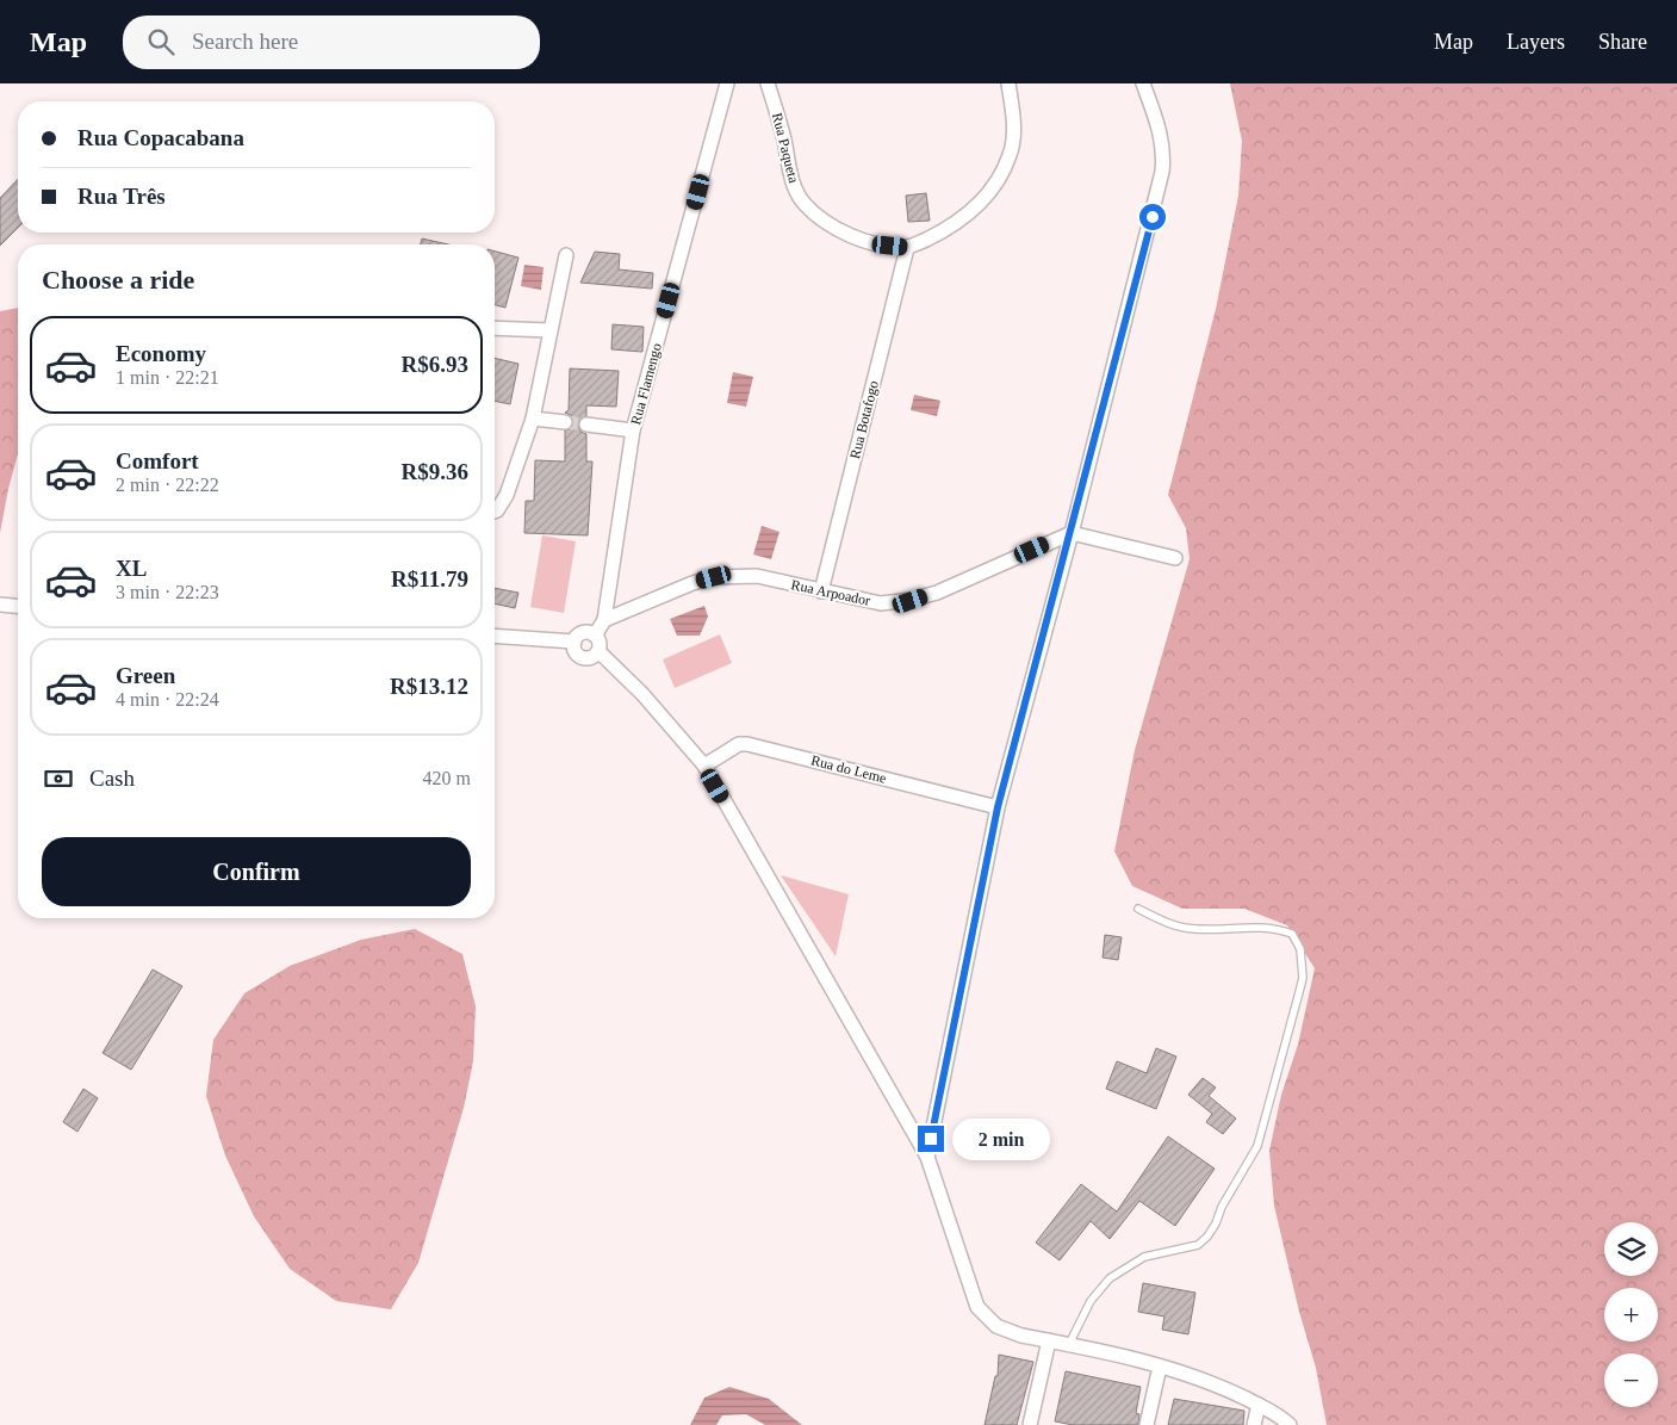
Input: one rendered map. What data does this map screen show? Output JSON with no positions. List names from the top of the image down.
{
  "streets": {
    "street": [
      "Rua Paqueta",
      "Rua Flamengo",
      "Rua Botafogo",
      "Rua Arpoador",
      "Rua do Leme"
    ]
  },
  "crossings": [
    ["Rua Paqueta", "Rua Botafogo"],
    ["Rua Flamengo", "Rua Arpoador"],
    ["Rua Botafogo", "Rua Arpoador"]
  ],
  "page": {
    "header": "Map",
    "search": "Search here",
    "nav": ["Map", "Layers", "Share"],
    "banner": ["Rua Copacabana", "Rua Três"],
    "heading": "Choose a ride",
    "list": [
      {
        "name": "Economy",
        "note": "1 min · 22:21",
        "value": "R$6.93"
      },
      {
        "name": "Comfort",
        "note": "2 min · 22:22",
        "value": "R$9.36"
      },
      {
        "name": "XL",
        "note": "3 min · 22:23",
        "value": "R$11.79"
      },
      {
        "name": "Green",
        "note": "4 min · 22:24",
        "value": "R$13.12"
      }
    ],
    "pay": ["Cash", "420 m"],
    "buttons": "Confirm",
    "bubble": "2 min",
    "map_buttons": ["+", "−"]
  }
}
